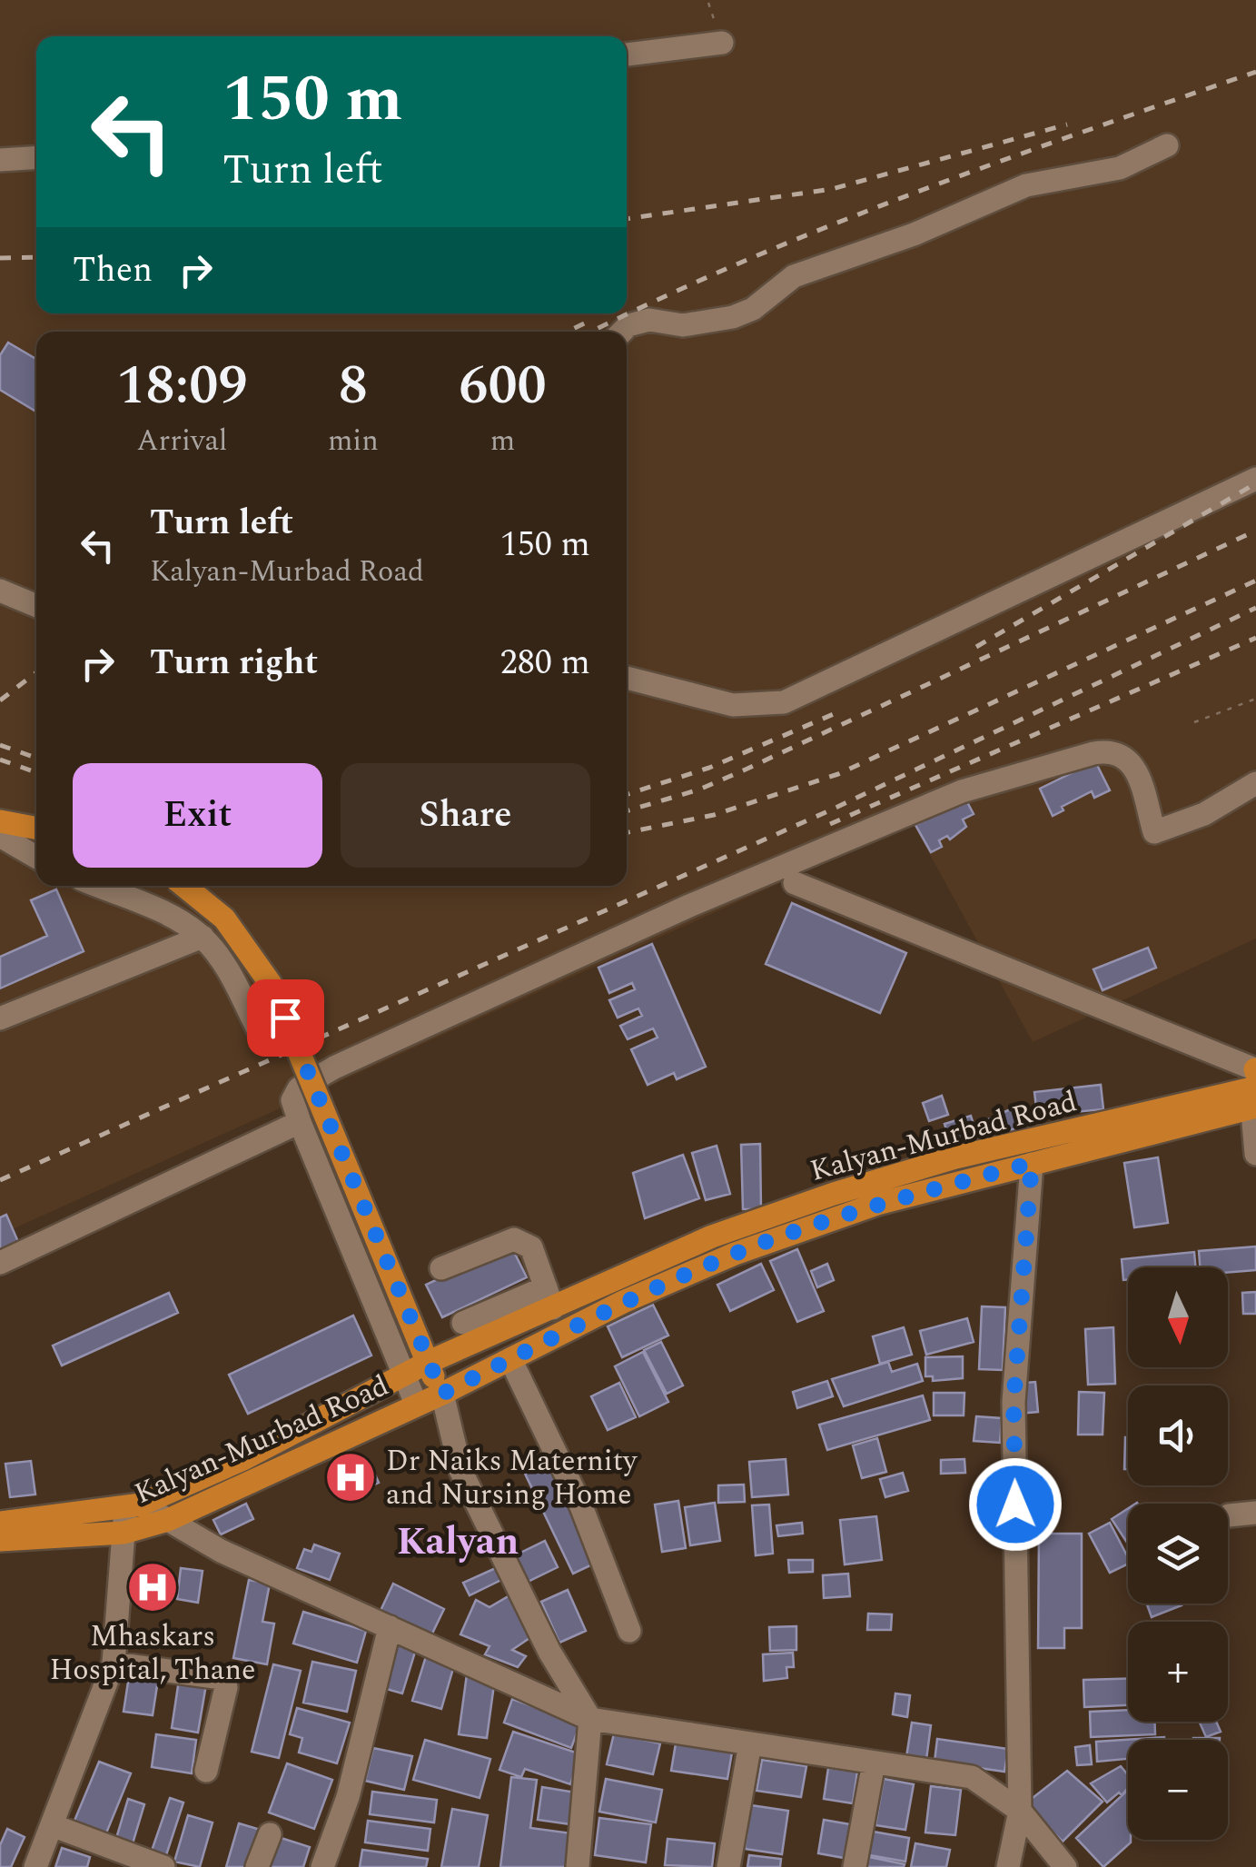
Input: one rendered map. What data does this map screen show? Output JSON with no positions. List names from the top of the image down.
{
  "streets": {
    "main road": ["Kalyan-Murbad Road"]
  },
  "districts": ["Kalyan"],
  "places": {
    "hospital": ["Dr Naiks Maternity and Nursing Home", "Mhaskars Hospital, Thane"]
  },
  "north": "bottom",
  "page": {
    "turn": ["150 m", "Turn left"],
    "then": "Then",
    "eta": [
      "18:09",
      "Arrival",
      "8",
      "min",
      "600",
      "m"
    ],
    "list": [
      {
        "name": "Turn left",
        "note": "Kalyan-Murbad Road",
        "value": "150 m"
      },
      {
        "name": "Turn right",
        "value": "280 m"
      }
    ],
    "buttons": ["Exit", "Share"],
    "map_buttons": ["+", "−"]
  }
}
